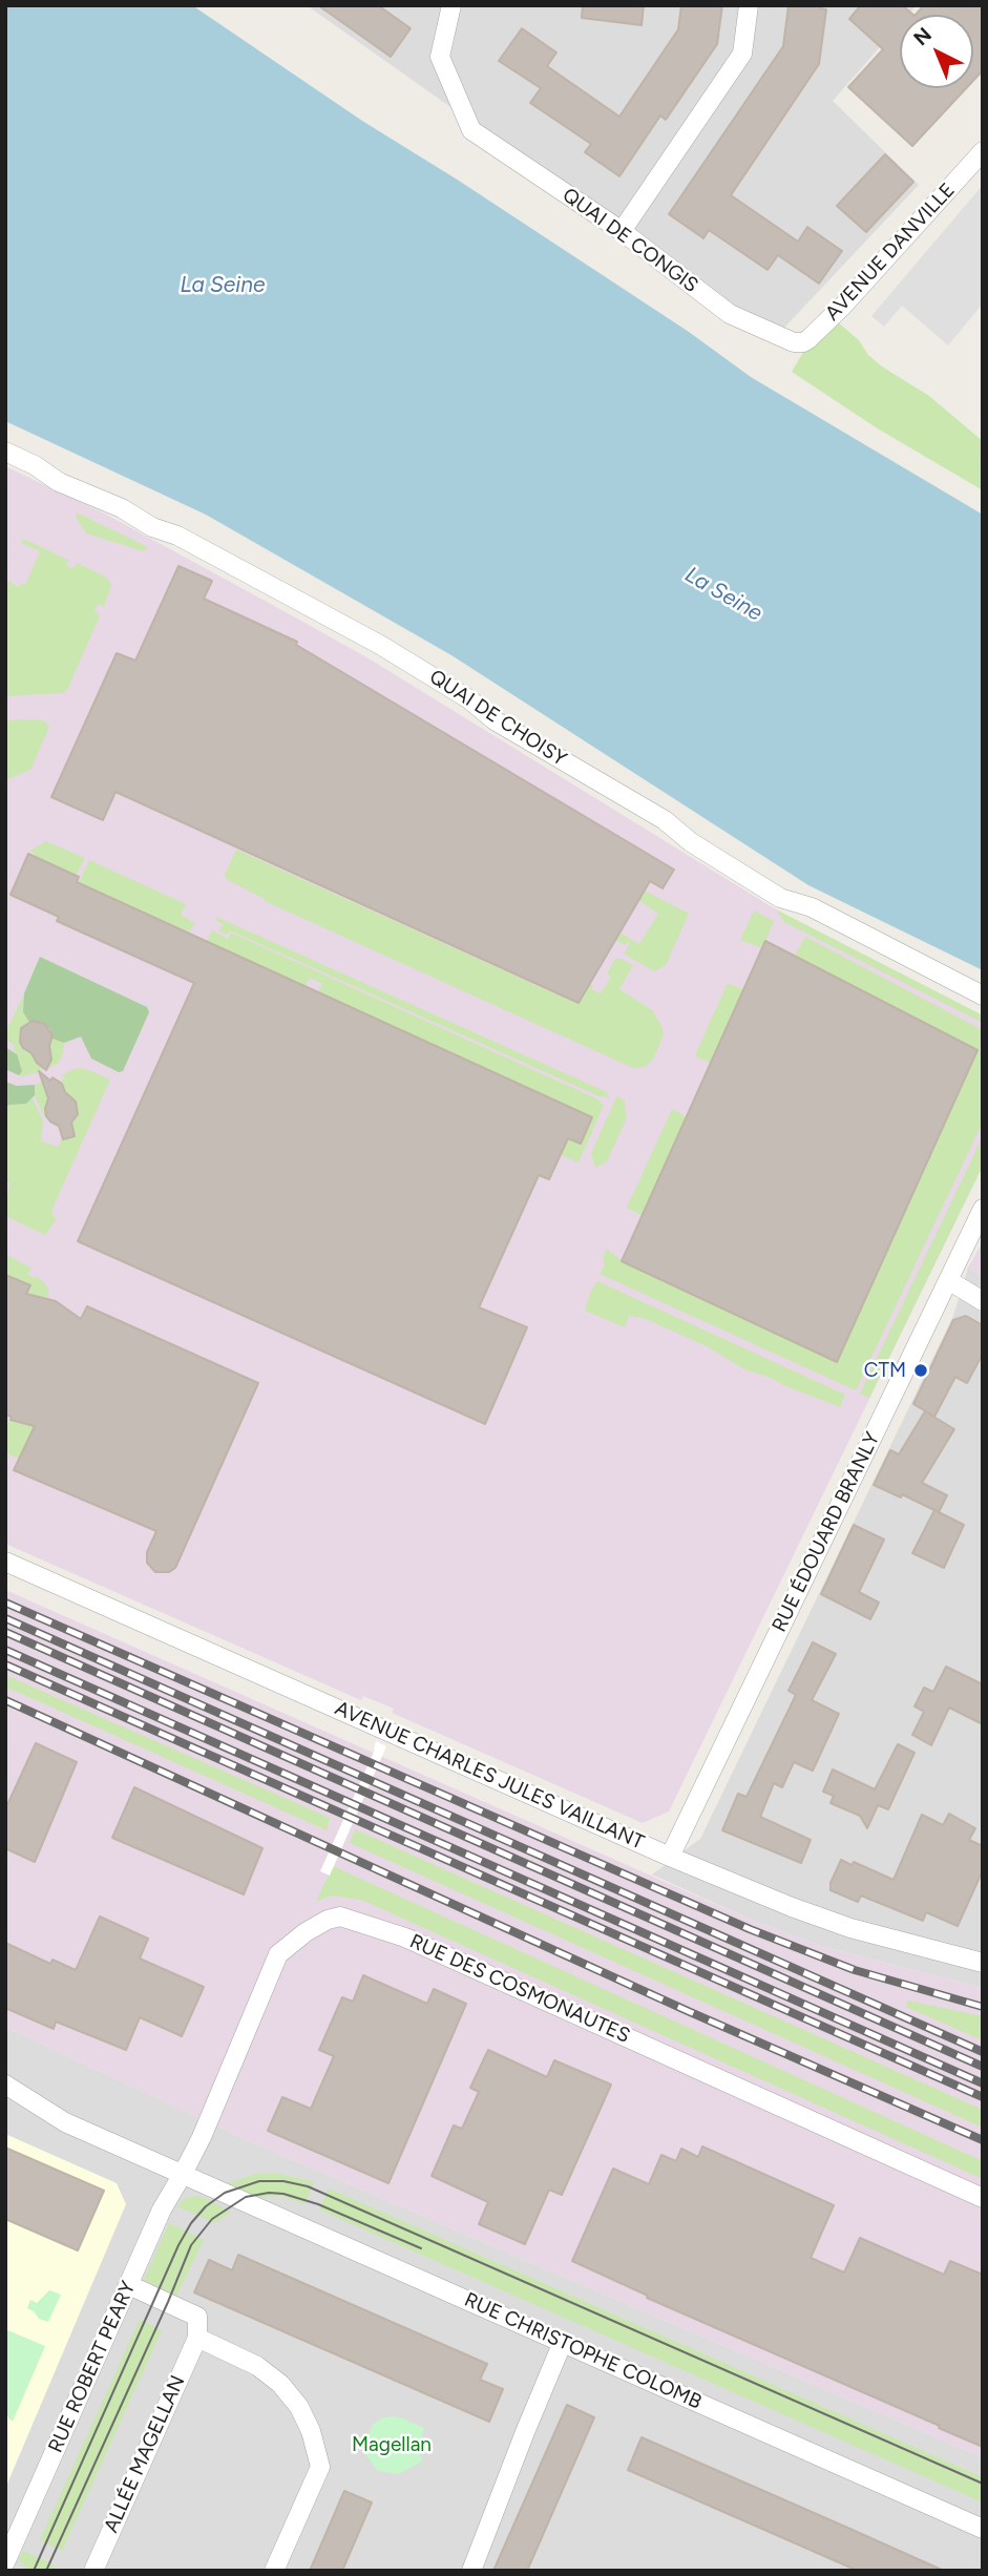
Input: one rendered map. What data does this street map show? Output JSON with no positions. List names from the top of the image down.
{
  "streets": {
    "street": [
      "QUAI DE CONGIS",
      "AVENUE DANVILLE",
      "QUAI DE CHOISY",
      "RUE ÉDOUARD BRANLY",
      "AVENUE CHARLES JULES VAILLANT",
      "RUE DES COSMONAUTES",
      "RUE CHRISTOPHE COLOMB",
      "RUE ROBERT PEARY",
      "ALLÉE MAGELLAN"
    ]
  },
  "crossings": [
    ["QUAI DE CONGIS", "AVENUE DANVILLE"],
    ["RUE ÉDOUARD BRANLY", "AVENUE CHARLES JULES VAILLANT"],
    ["RUE DES COSMONAUTES", "RUE CHRISTOPHE COLOMB"],
    ["RUE DES COSMONAUTES", "RUE ROBERT PEARY"],
    ["RUE CHRISTOPHE COLOMB", "RUE ROBERT PEARY"]
  ],
  "water": ["La Seine"],
  "parks": ["Magellan"],
  "places": ["CTM"],
  "north": "top left"
}
